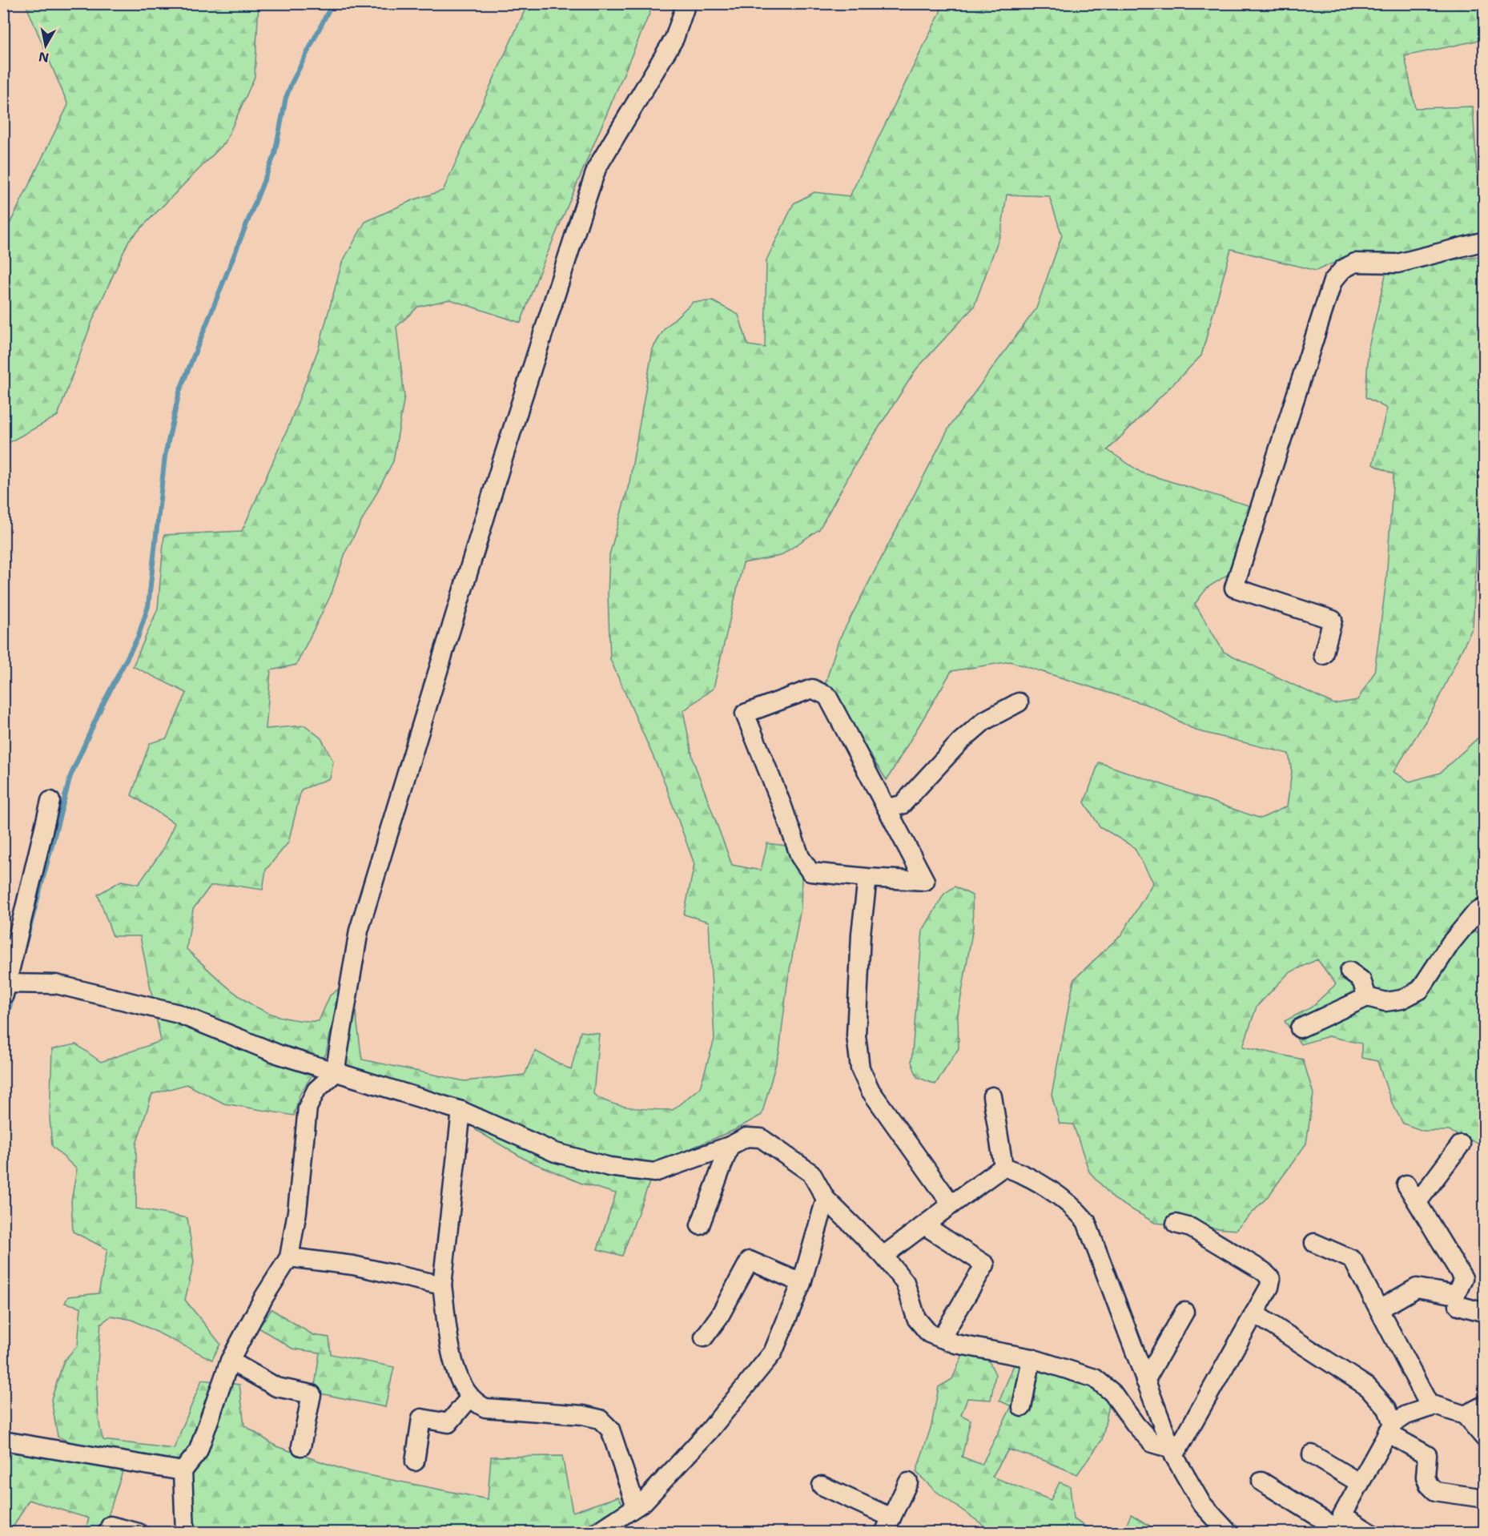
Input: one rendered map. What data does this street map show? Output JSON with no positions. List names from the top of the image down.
{
  "north": "bottom"
}
